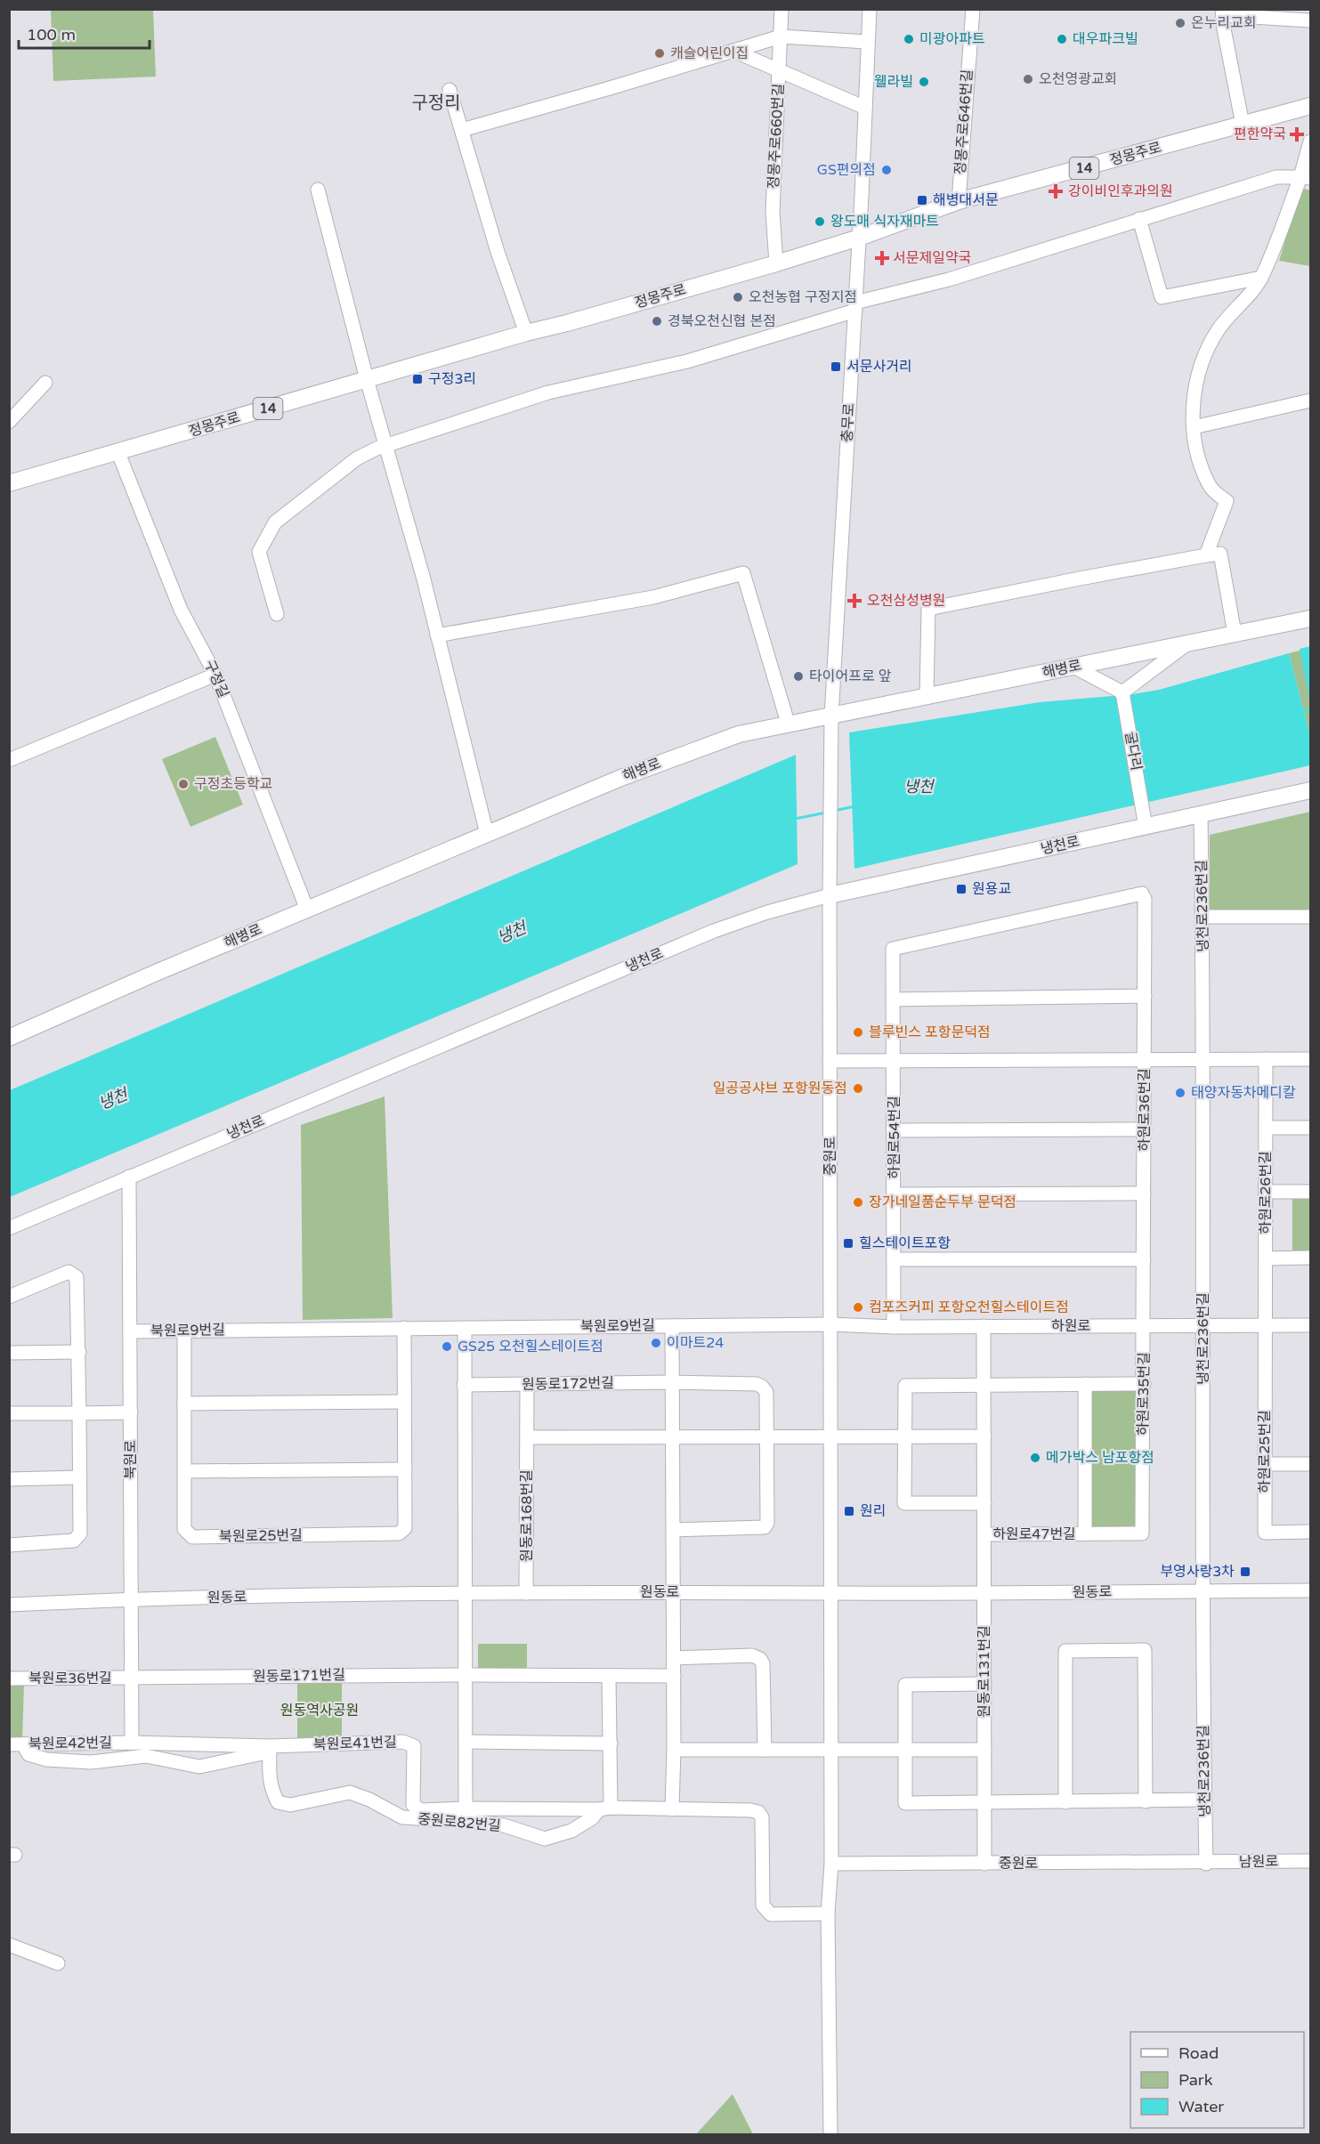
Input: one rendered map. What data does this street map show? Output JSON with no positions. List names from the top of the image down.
{
  "streets": {
    "main road": [
      "정몽주로",
      "14",
      "해병로",
      "냉천로"
    ],
    "street": [
      "정몽주로646번길",
      "정몽주로660번길",
      "충무로",
      "구정길",
      "굴다리",
      "냉천로236번길",
      "하원로36번길",
      "하원로54번길",
      "중원로",
      "하원로26번길",
      "북원로9번길",
      "하원로",
      "원동로172번길",
      "하원로35번길",
      "하원로25번길",
      "북원로",
      "원동로168번길",
      "하원로47번길",
      "북원로25번길",
      "원동로",
      "원동로131번길",
      "원동로171번길",
      "북원로36번길",
      "북원로42번길",
      "북원로41번길",
      "중원로82번길",
      "남원로"
    ]
  },
  "crossings": [
    ["정몽주로646번길", "정몽주로"],
    ["정몽주로660번길", "정몽주로"],
    ["정몽주로", "충무로"],
    ["정몽주로", "구정길"],
    ["충무로", "해병로"],
    ["충무로", "중원로"],
    ["해병로", "구정길"],
    ["굴다리", "냉천로"],
    ["냉천로", "냉천로236번길"],
    ["냉천로", "중원로"],
    ["냉천로", "북원로"],
    ["냉천로236번길", "중원로"],
    ["냉천로236번길", "하원로"],
    ["냉천로236번길", "원동로"],
    ["냉천로236번길", "남원로"],
    ["하원로36번길", "하원로54번길"],
    ["하원로36번길", "하원로"],
    ["하원로36번길", "하원로35번길"],
    ["하원로54번길", "하원로"],
    ["중원로", "북원로9번길"],
    ["중원로", "하원로"],
    ["중원로", "원동로"],
    ["중원로", "원동로131번길"],
    ["중원로", "북원로41번길"],
    ["중원로", "남원로"],
    ["하원로26번길", "하원로"],
    ["하원로26번길", "하원로25번길"],
    ["북원로9번길", "하원로"],
    ["북원로9번길", "북원로"],
    ["북원로9번길", "북원로25번길"],
    ["하원로", "하원로35번길"],
    ["하원로", "하원로25번길"],
    ["하원로", "하원로47번길"],
    ["원동로172번길", "원동로168번길"],
    ["하원로35번길", "하원로47번길"],
    ["북원로", "원동로"],
    ["북원로", "원동로171번길"],
    ["북원로", "북원로36번길"],
    ["북원로", "북원로42번길"],
    ["북원로", "북원로41번길"],
    ["원동로168번길", "원동로"],
    ["하원로47번길", "원동로"],
    ["하원로47번길", "원동로131번길"],
    ["원동로", "원동로131번길"],
    ["원동로171번길", "북원로36번길"],
    ["북원로42번길", "북원로41번길"],
    ["북원로41번길", "중원로82번길"]
  ],
  "districts": ["구정리"],
  "water": ["냉천"],
  "parks": ["원동역사공원"],
  "places": {
    "other": [
      "온누리교회",
      "미광아파트",
      "대우파크빌",
      "캐슬어린이집",
      "오천영광교회",
      "웰라빌",
      "GS편의점",
      "왕도매 식자재마트",
      "오천농협 구정지점",
      "경북오천신협 본점",
      "타이어프로 앞",
      "구정초등학교",
      "블루빈스 포항문덕점",
      "일공공샤브 포항원동점",
      "태양자동차메디칼",
      "장가네일품순두부 문덕점",
      "컴포즈커피 포항오천힐스테이트점",
      "이마트24",
      "GS25 오천힐스테이트점",
      "메가박스 남포항점"
    ],
    "health": [
      "편한약국",
      "강이비인후과의원",
      "서문제일약국",
      "오천삼성병원"
    ],
    "transit": [
      "해병대서문",
      "서문사거리",
      "구정3리",
      "원용교",
      "힐스테이트포항",
      "원리",
      "부영사랑3차"
    ]
  },
  "legend": ["Road", "Park", "Water"],
  "scale_bar": "100 m"
}
